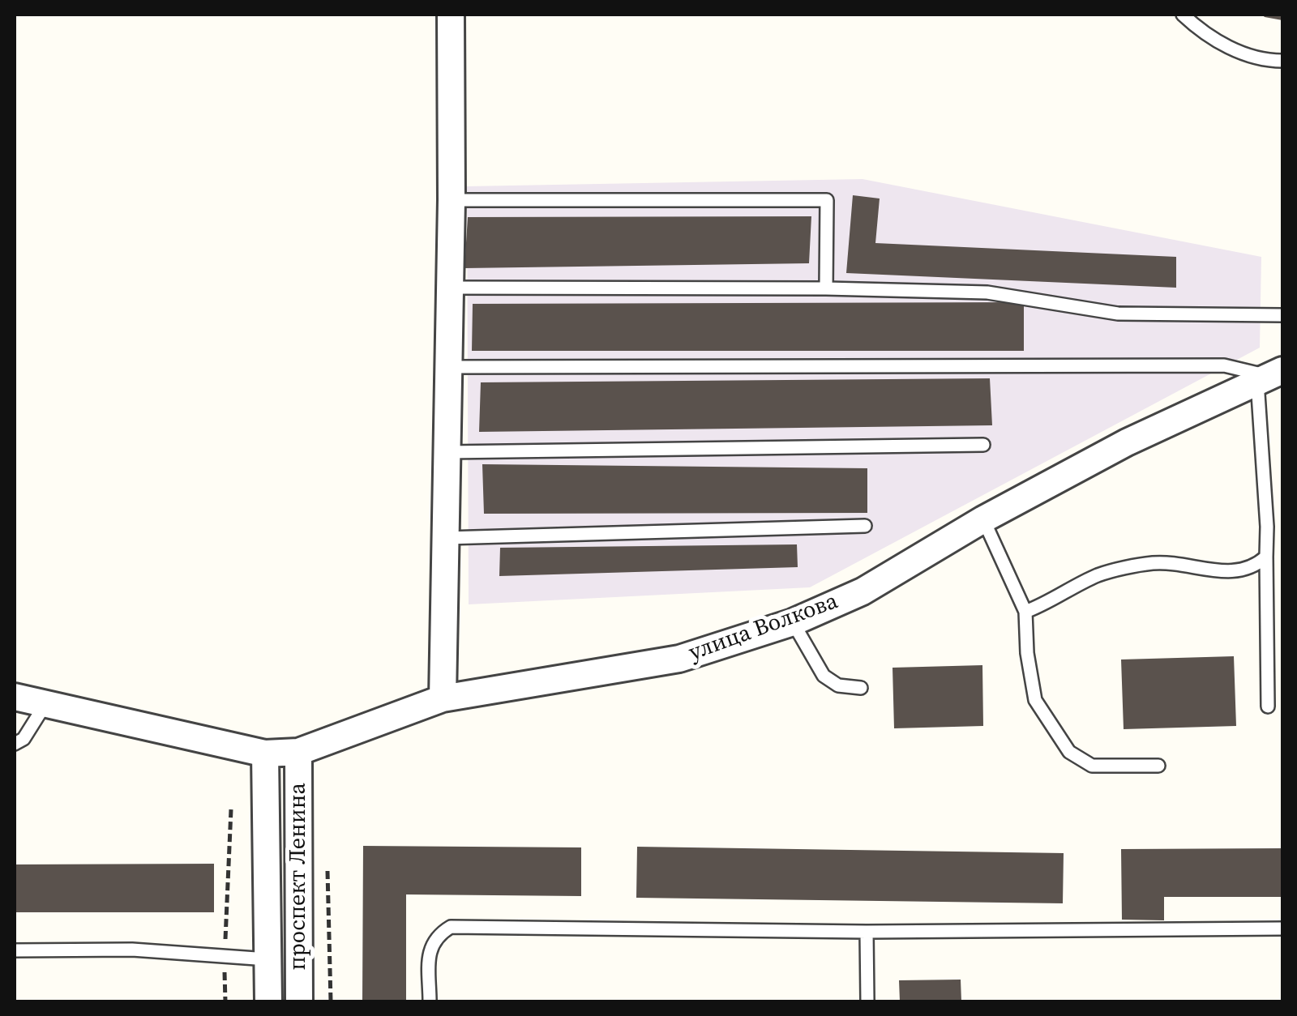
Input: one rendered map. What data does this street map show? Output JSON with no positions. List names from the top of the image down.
{
  "streets": {
    "street": ["улица Волкова", "проспект Ленина"]
  },
  "crossings": [
    ["улица Волкова", "проспект Ленина"]
  ]
}
